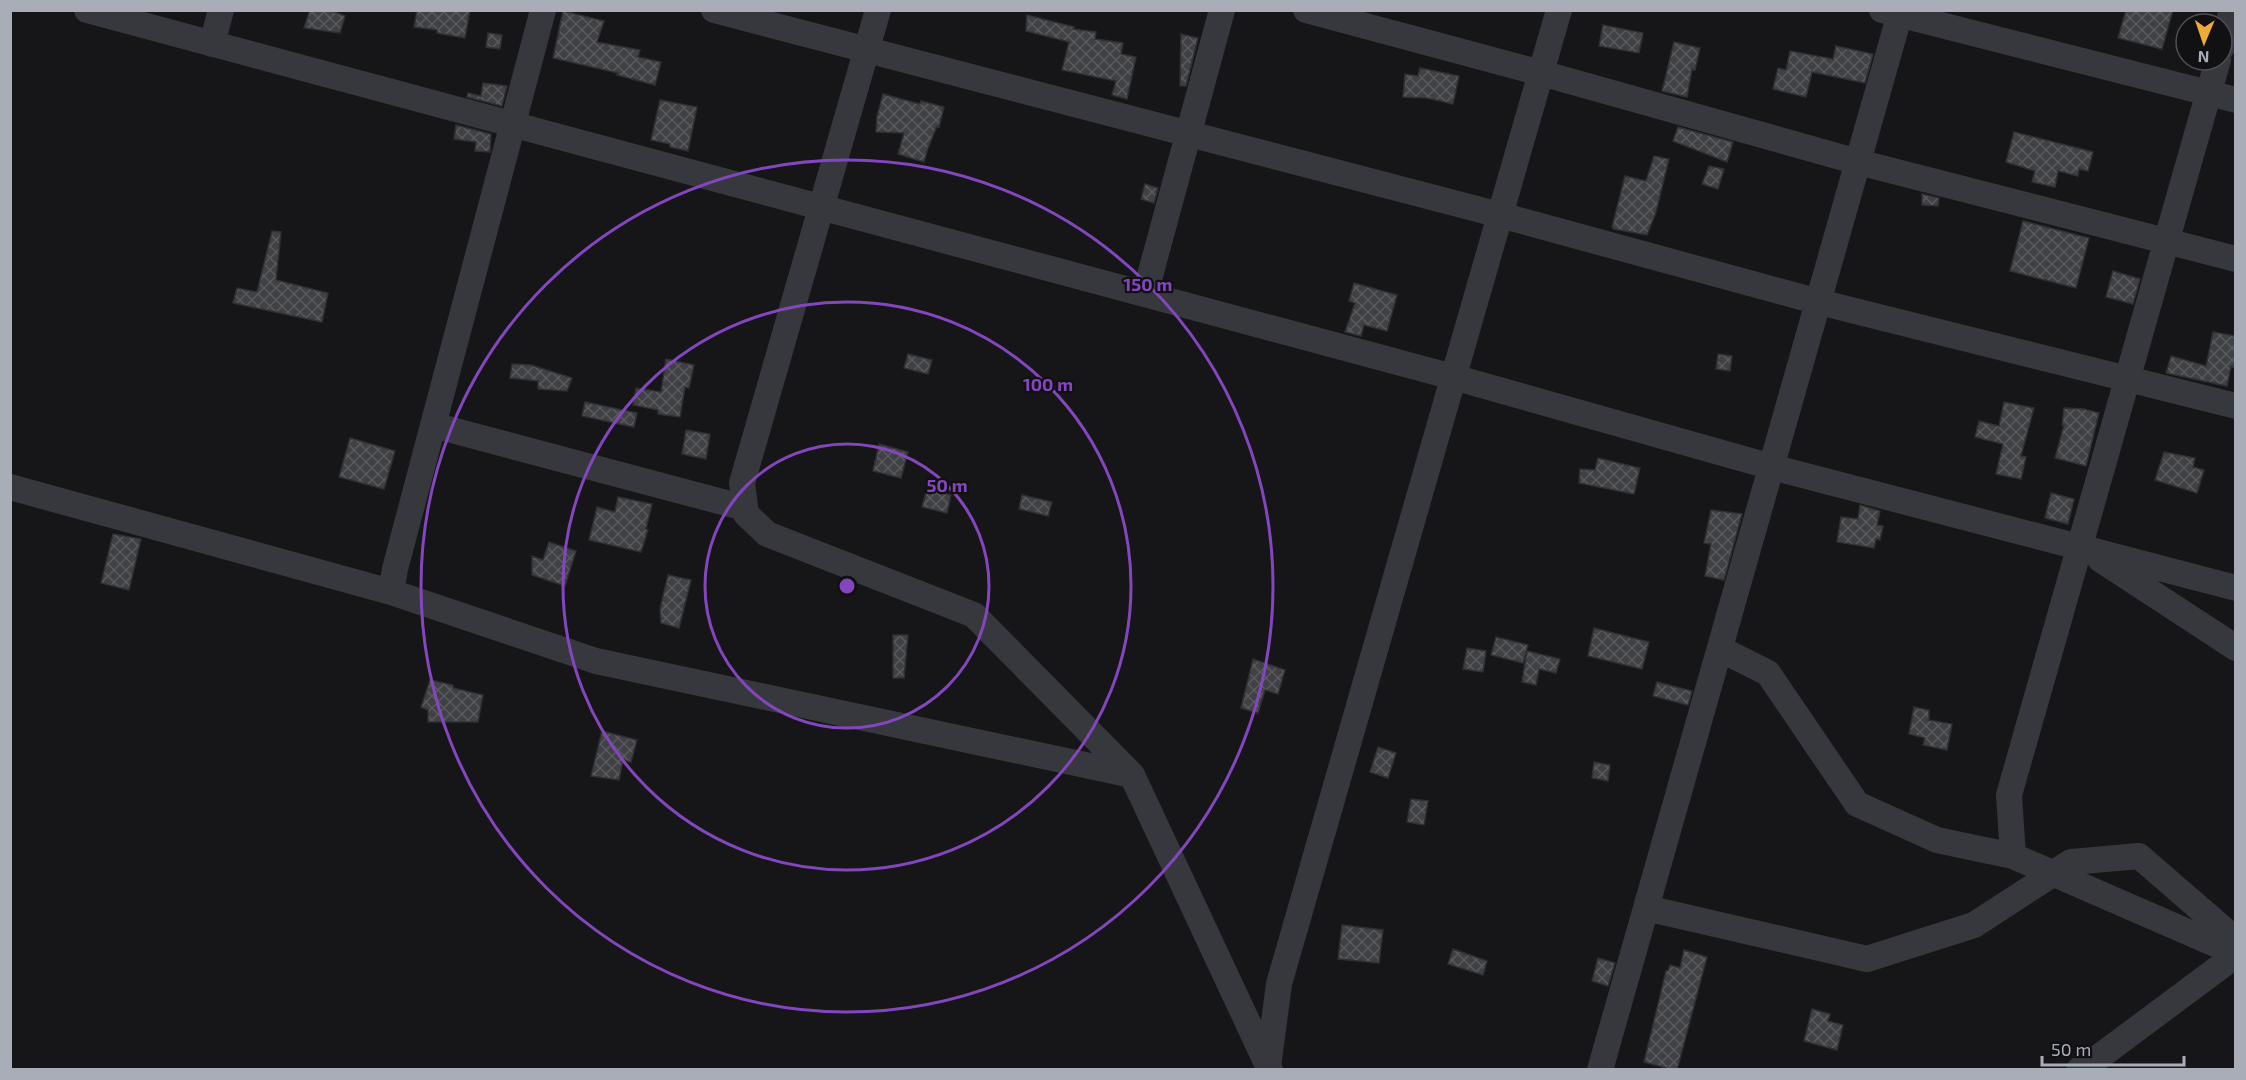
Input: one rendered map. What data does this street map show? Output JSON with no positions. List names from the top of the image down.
{
  "scale_bar": "50 m",
  "north": "bottom",
  "rings": ["150 m", "100 m", "50 m"]
}
